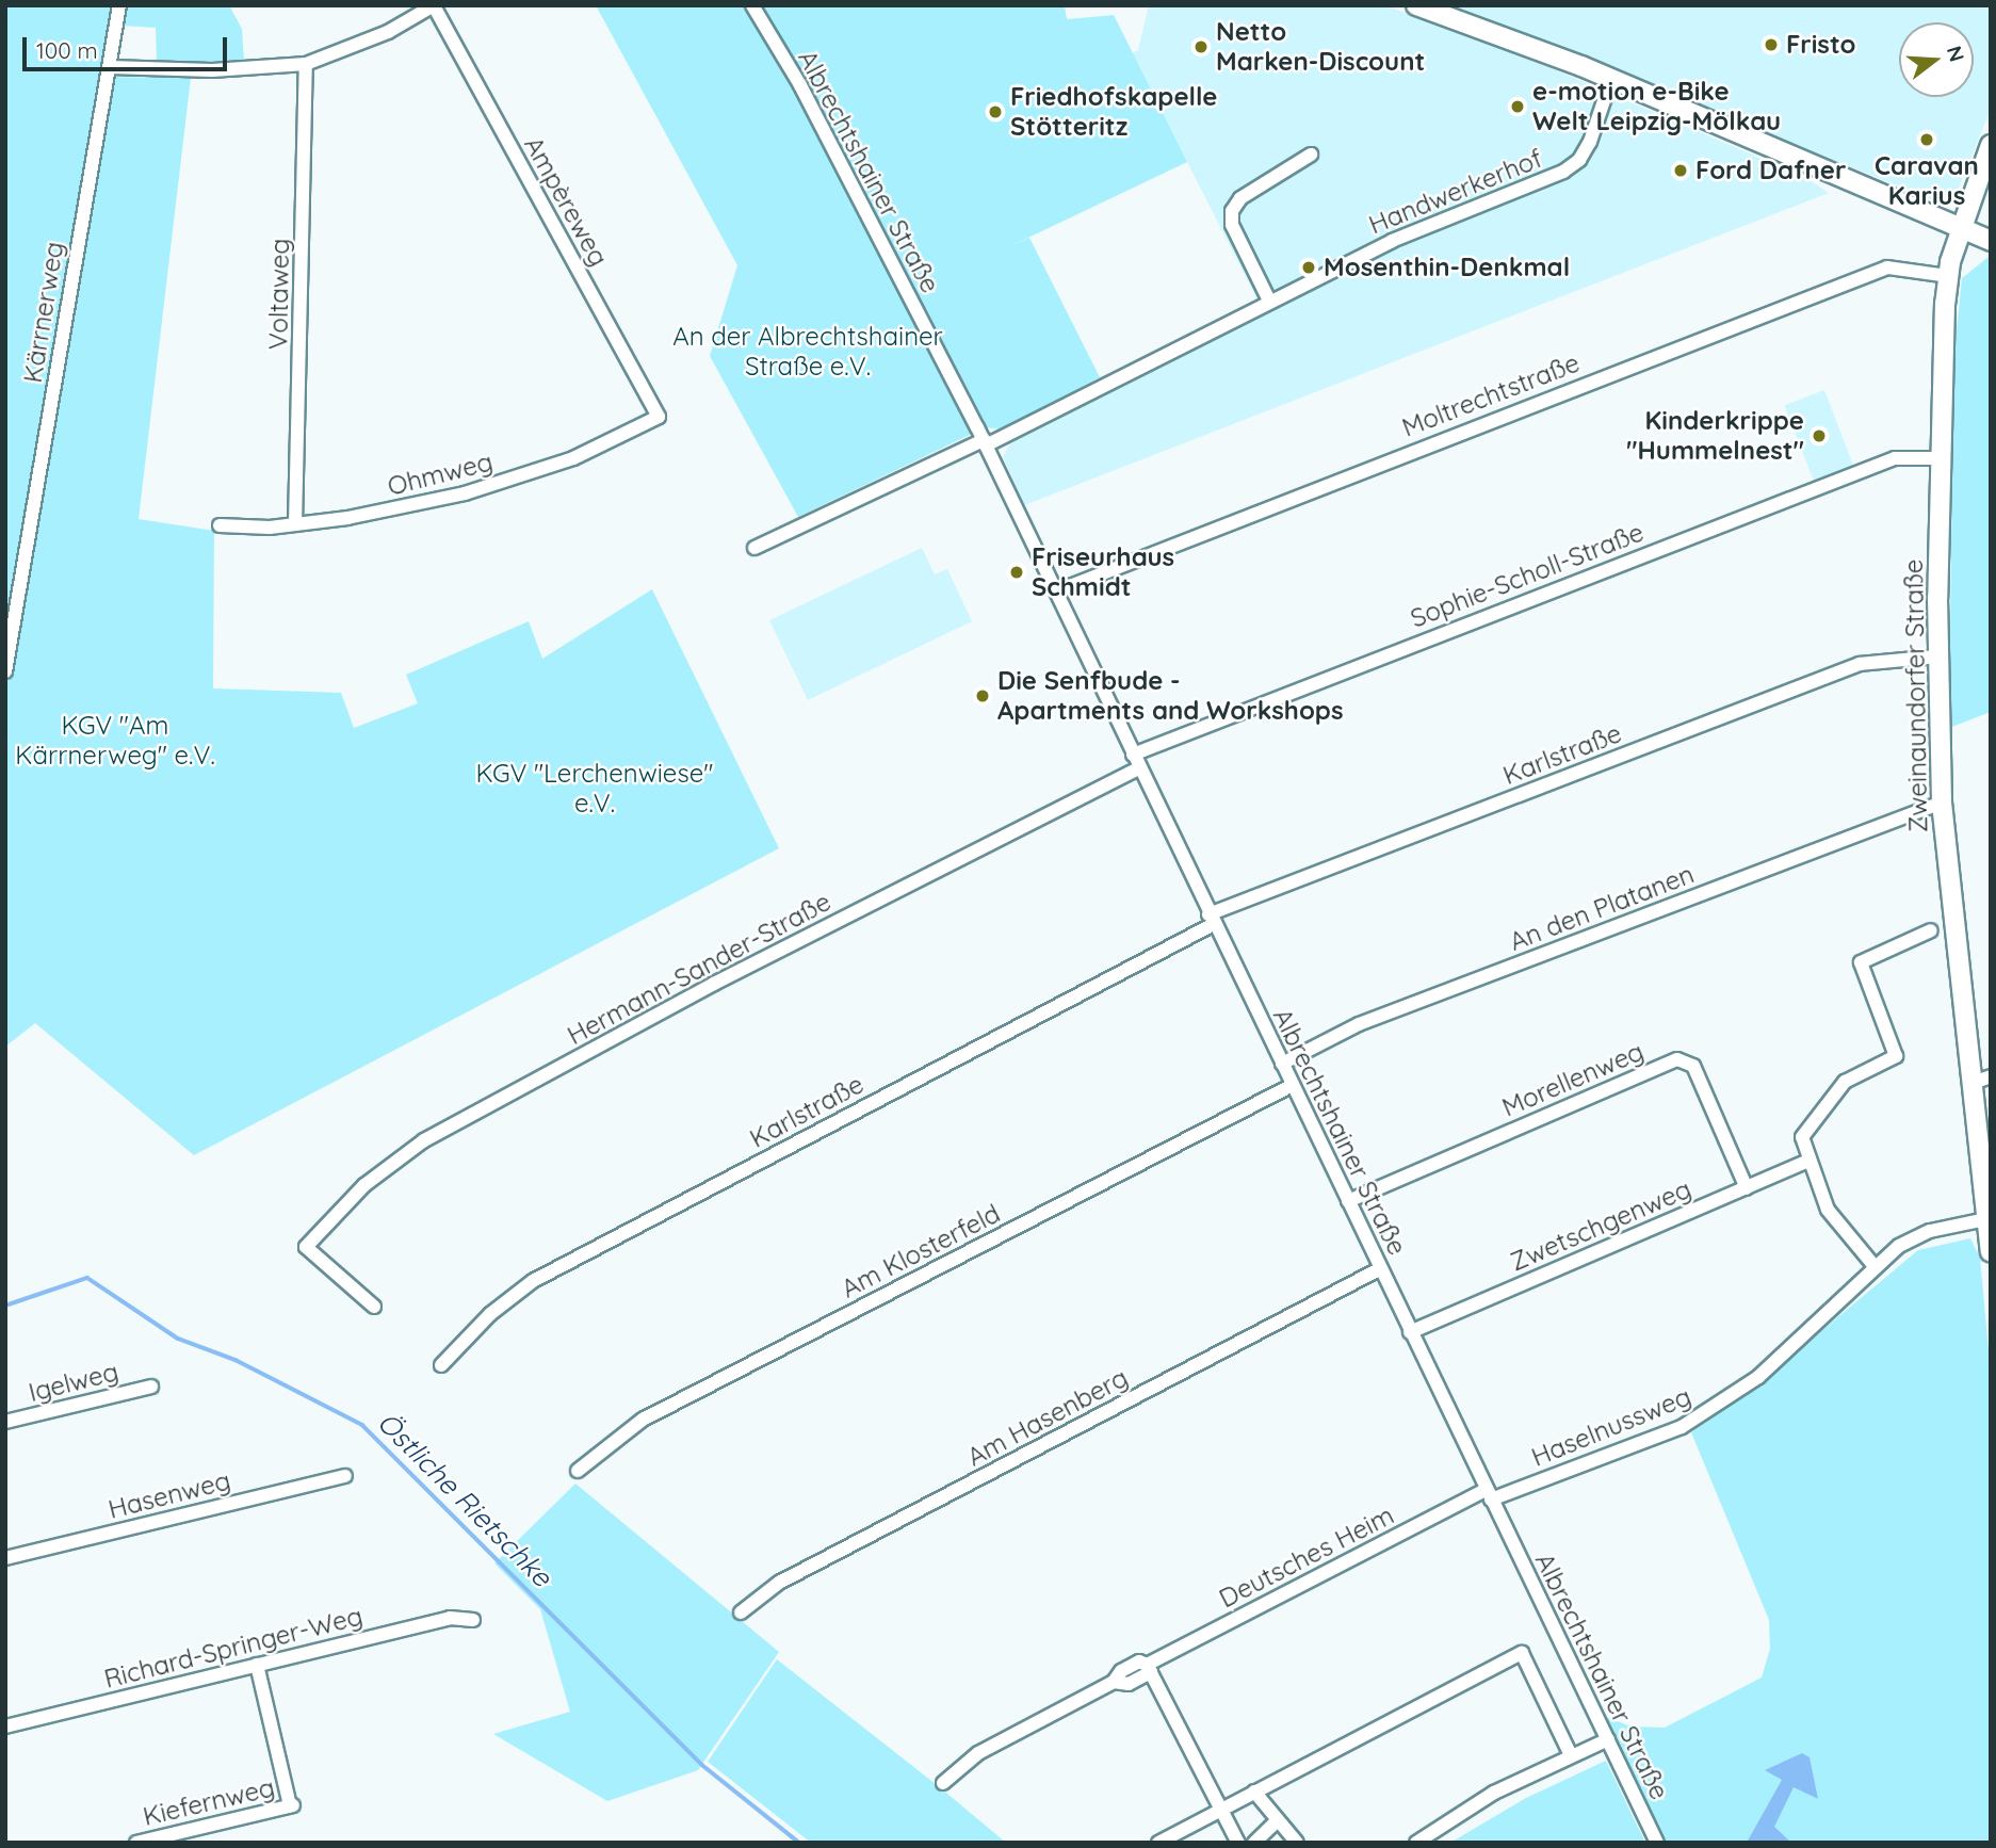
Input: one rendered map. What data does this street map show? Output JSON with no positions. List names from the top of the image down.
{
  "streets": {
    "street": [
      "Albrechtshainer Straße",
      "Handwerkerhof",
      "Ampèreweg",
      "Voltaweg",
      "Kärrnerweg",
      "Moltrechtstraße",
      "Ohmweg",
      "Sophie-Scholl-Straße",
      "Zweinaundorfer Straße",
      "Karlstraße",
      "An den Platanen",
      "Hermann-Sander-Straße",
      "Morellenweg",
      "Zwetschgenweg",
      "Am Klosterfeld",
      "Igelweg",
      "Am Hasenberg",
      "Haselnussweg",
      "Hasenweg",
      "Deutsches Heim",
      "Richard-Springer-Weg",
      "Kiefernweg"
    ]
  },
  "crossings": [
    ["Albrechtshainer Straße", "Handwerkerhof"],
    ["Albrechtshainer Straße", "Moltrechtstraße"],
    ["Albrechtshainer Straße", "Sophie-Scholl-Straße"],
    ["Albrechtshainer Straße", "Karlstraße"],
    ["Albrechtshainer Straße", "An den Platanen"],
    ["Albrechtshainer Straße", "Hermann-Sander-Straße"],
    ["Albrechtshainer Straße", "Morellenweg"],
    ["Albrechtshainer Straße", "Zwetschgenweg"],
    ["Albrechtshainer Straße", "Am Klosterfeld"],
    ["Albrechtshainer Straße", "Am Hasenberg"],
    ["Albrechtshainer Straße", "Haselnussweg"],
    ["Albrechtshainer Straße", "Deutsches Heim"],
    ["Ampèreweg", "Ohmweg"],
    ["Voltaweg", "Ohmweg"],
    ["Moltrechtstraße", "Zweinaundorfer Straße"],
    ["Sophie-Scholl-Straße", "Zweinaundorfer Straße"],
    ["Zweinaundorfer Straße", "Karlstraße"],
    ["Zweinaundorfer Straße", "An den Platanen"],
    ["Zweinaundorfer Straße", "Haselnussweg"],
    ["Morellenweg", "Zwetschgenweg"],
    ["Haselnussweg", "Deutsches Heim"],
    ["Richard-Springer-Weg", "Kiefernweg"]
  ],
  "water": ["Östliche Rietschke"],
  "parks": ["An der Albrechtshainer Straße e.V.", "KGV \"Am Kärrnerweg\" e.V.", "KGV \"Lerchenwiese\" e.V."],
  "places": [
    "Fristo",
    "Netto Marken-Discount",
    "e-motion e-Bike Welt Leipzig-Mölkau",
    "Friedhofskapelle Stötteritz",
    "Caravan Karius",
    "Ford Dafner",
    "Mosenthin-Denkmal",
    "Kinderkrippe \"Hummelnest\"",
    "Friseurhaus Schmidt",
    "Die Senfbude - Apartments and Workshops"
  ],
  "scale_bar": "100 m",
  "north": "right"
}
